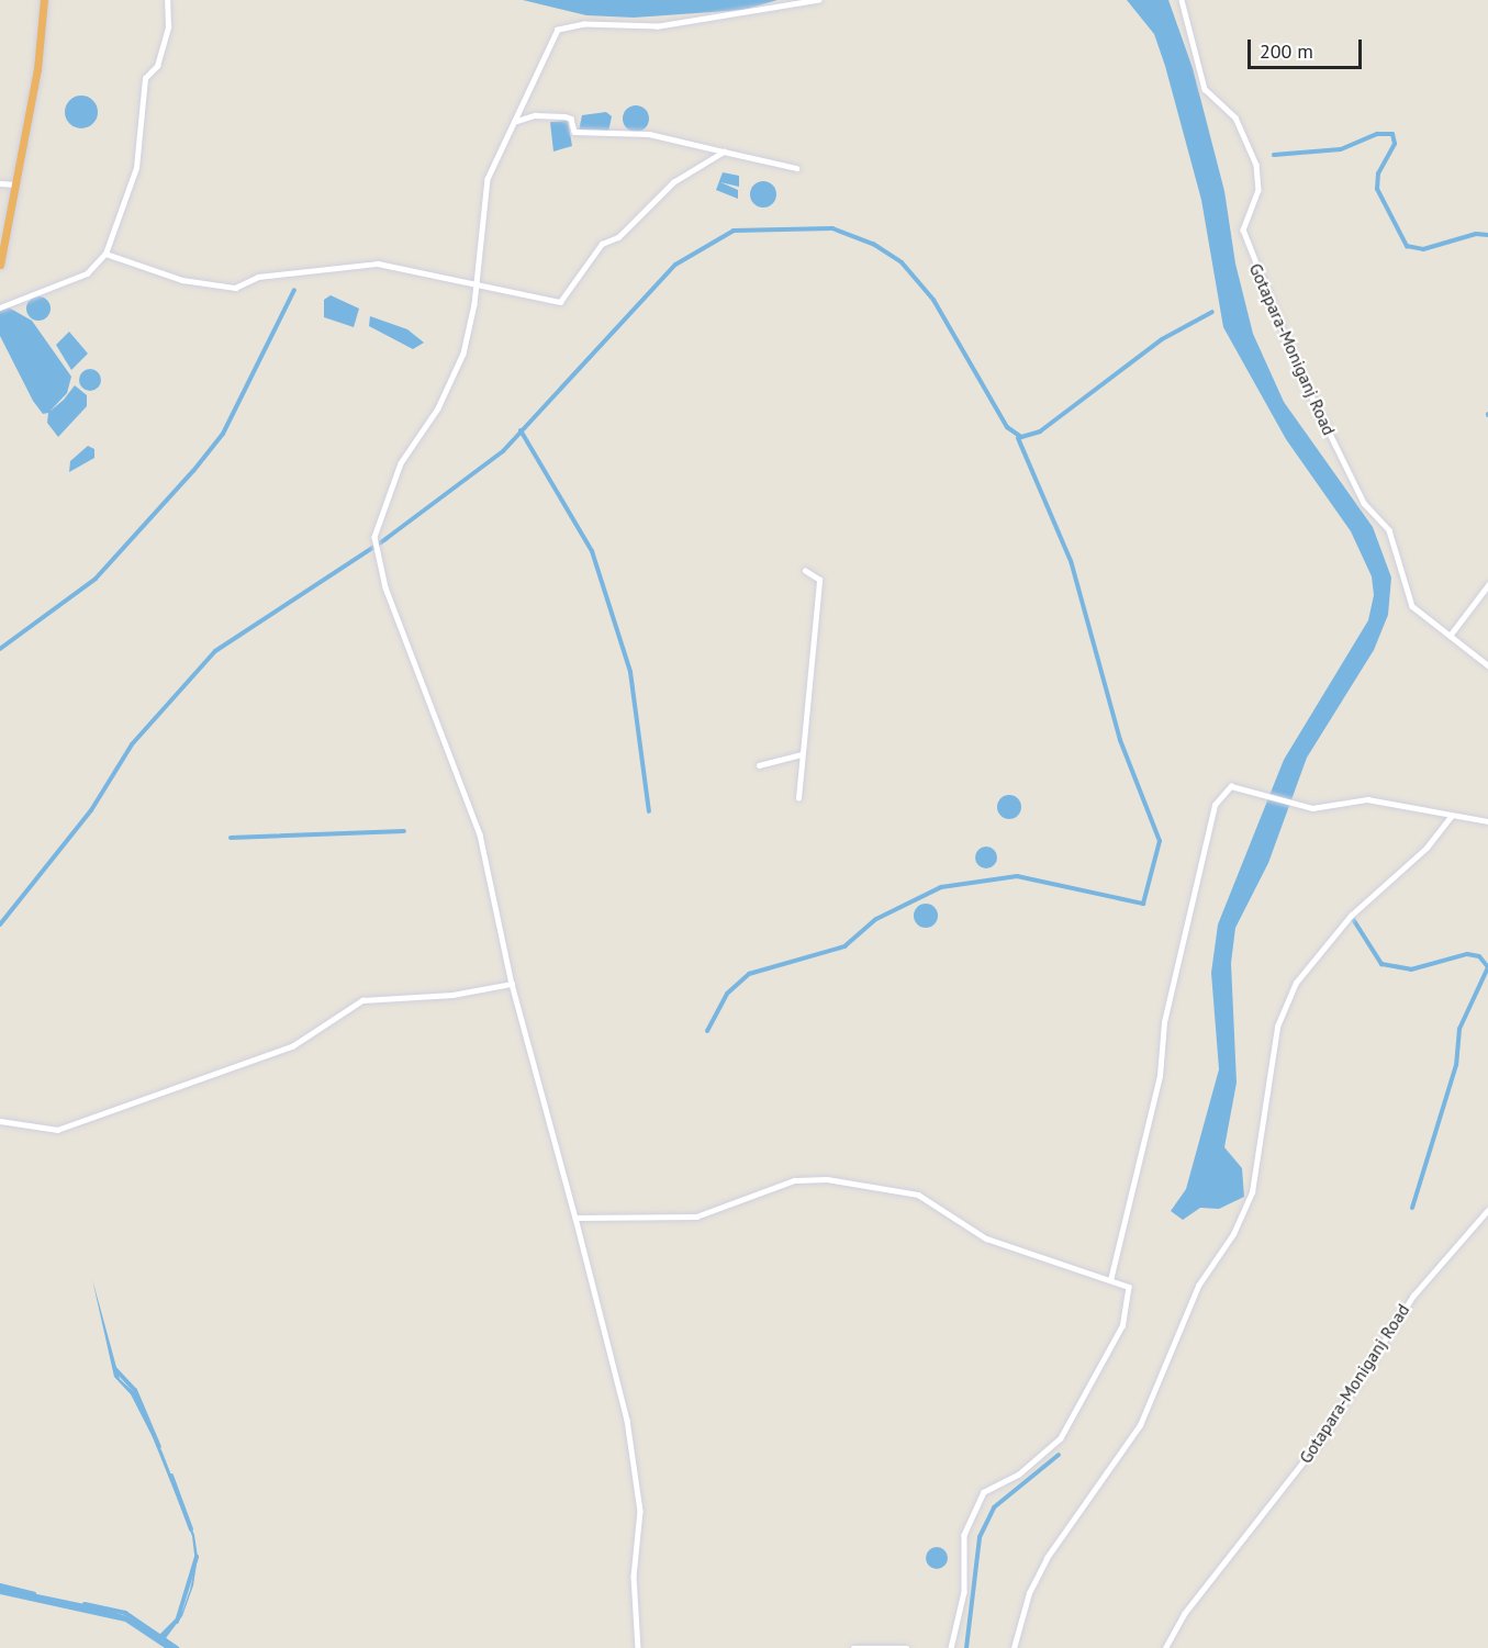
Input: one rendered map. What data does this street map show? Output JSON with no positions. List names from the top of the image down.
{
  "streets": {
    "street": ["Gotapara-Moniganj Road"]
  },
  "scale_bar": "200 m"
}
